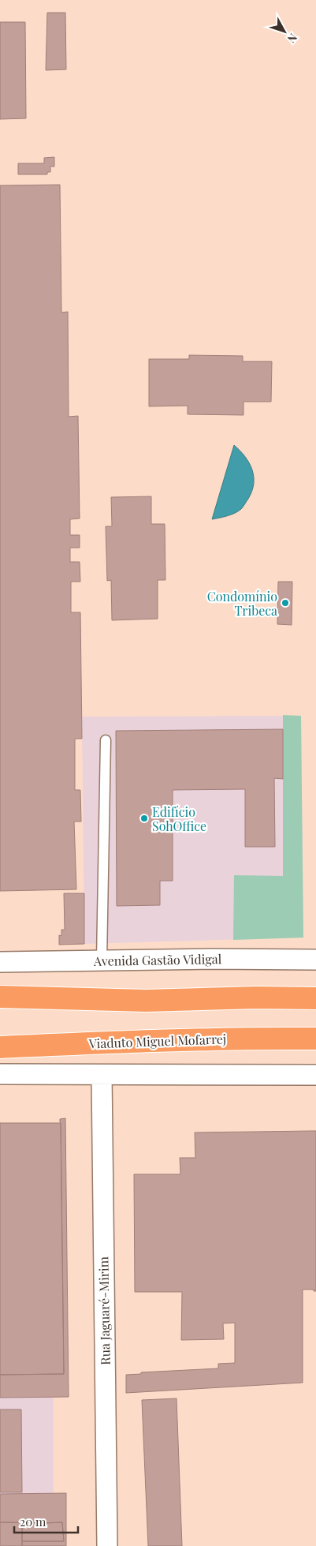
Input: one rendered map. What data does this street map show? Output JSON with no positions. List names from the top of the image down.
{
  "streets": {
    "highway": ["Viaduto Miguel Mofarrej"],
    "street": ["Avenida Gastão Vidigal", "Rua Jaguaré-Mirim"]
  },
  "places": ["Condomínio Tribeca", "Edifício SohOffice"],
  "scale_bar": "20 m",
  "north": "bottom right"
}
